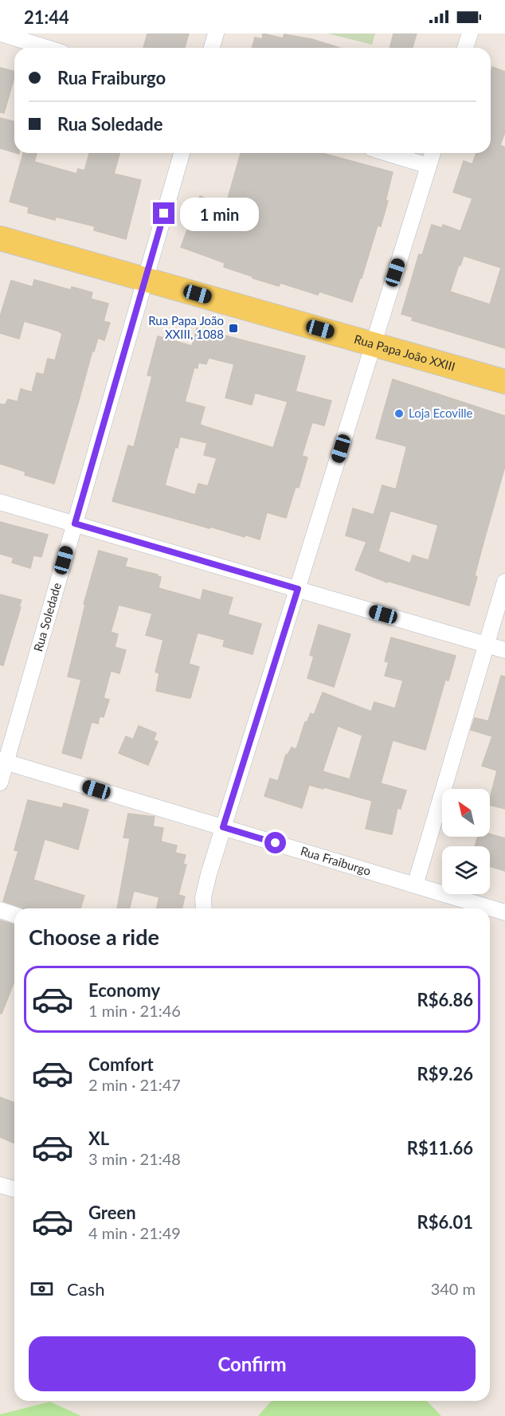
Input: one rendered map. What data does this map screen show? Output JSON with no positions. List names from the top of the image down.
{
  "streets": {
    "main road": ["Rua Papa João XXIII"],
    "street": ["Rua Soledade", "Rua Fraiburgo"]
  },
  "crossings": [
    ["Rua Papa João XXIII", "Rua Soledade"],
    ["Rua Soledade", "Rua Fraiburgo"]
  ],
  "places": {
    "transit": ["Rua Papa João XXIII, 1088"],
    "other": ["Loja Ecoville"]
  },
  "north": "top left",
  "page": {
    "status": "21:44",
    "banner": ["Rua Fraiburgo", "Rua Soledade"],
    "bubble": "1 min",
    "heading": "Choose a ride",
    "list": [
      {
        "name": "Economy",
        "note": "1 min · 21:46",
        "value": "R$6.86"
      },
      {
        "name": "Comfort",
        "note": "2 min · 21:47",
        "value": "R$9.26"
      },
      {
        "name": "XL",
        "note": "3 min · 21:48",
        "value": "R$11.66"
      },
      {
        "name": "Green",
        "note": "4 min · 21:49",
        "value": "R$6.01"
      }
    ],
    "pay": ["Cash", "340 m"],
    "buttons": "Confirm"
  }
}
